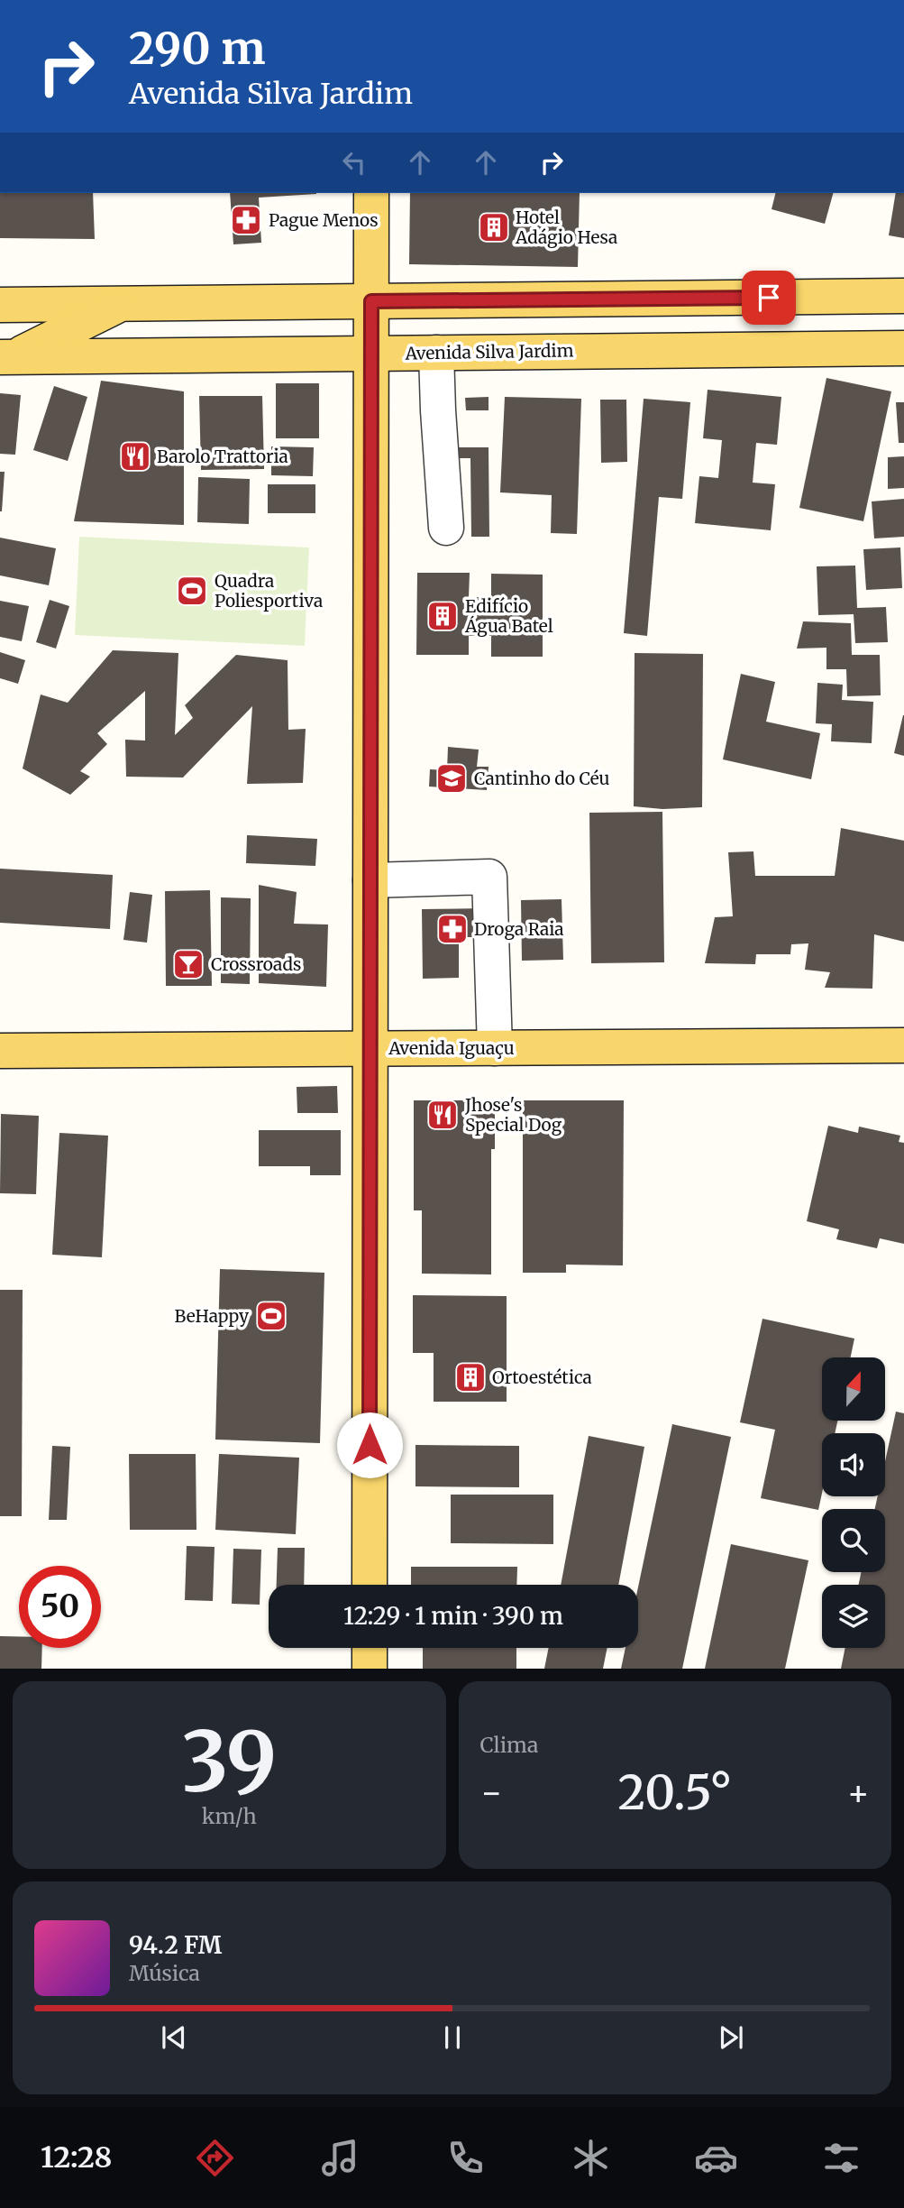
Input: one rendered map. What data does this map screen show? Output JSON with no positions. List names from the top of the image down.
{
  "streets": {
    "main road": ["Avenida Silva Jardim", "Avenida Iguaçu"]
  },
  "places": {
    "pharmacy": ["Pague Menos", "Droga Raia"],
    "building": ["Hotel Adágio Hesa", "Edifício Água Batel", "Ortoestética"],
    "restaurant": ["Barolo Trattoria", "Jhose's Special Dog"],
    "sports": ["Quadra Poliesportiva", "BeHappy"],
    "school or university": ["Cantinho do Céu"],
    "bar": ["Crossroads"]
  },
  "north": "top",
  "page": {
    "turn": ["290 m", "Avenida Silva Jardim"],
    "limit": "50",
    "trip": "12:29 · 1 min · 390 m",
    "tile": [
      ["39", "km/h"],
      "Clima"
    ],
    "heat": ["−", "20.5°", "+"],
    "song": ["94.2 FM", "Música"],
    "tabs": "12:28"
  }
}
